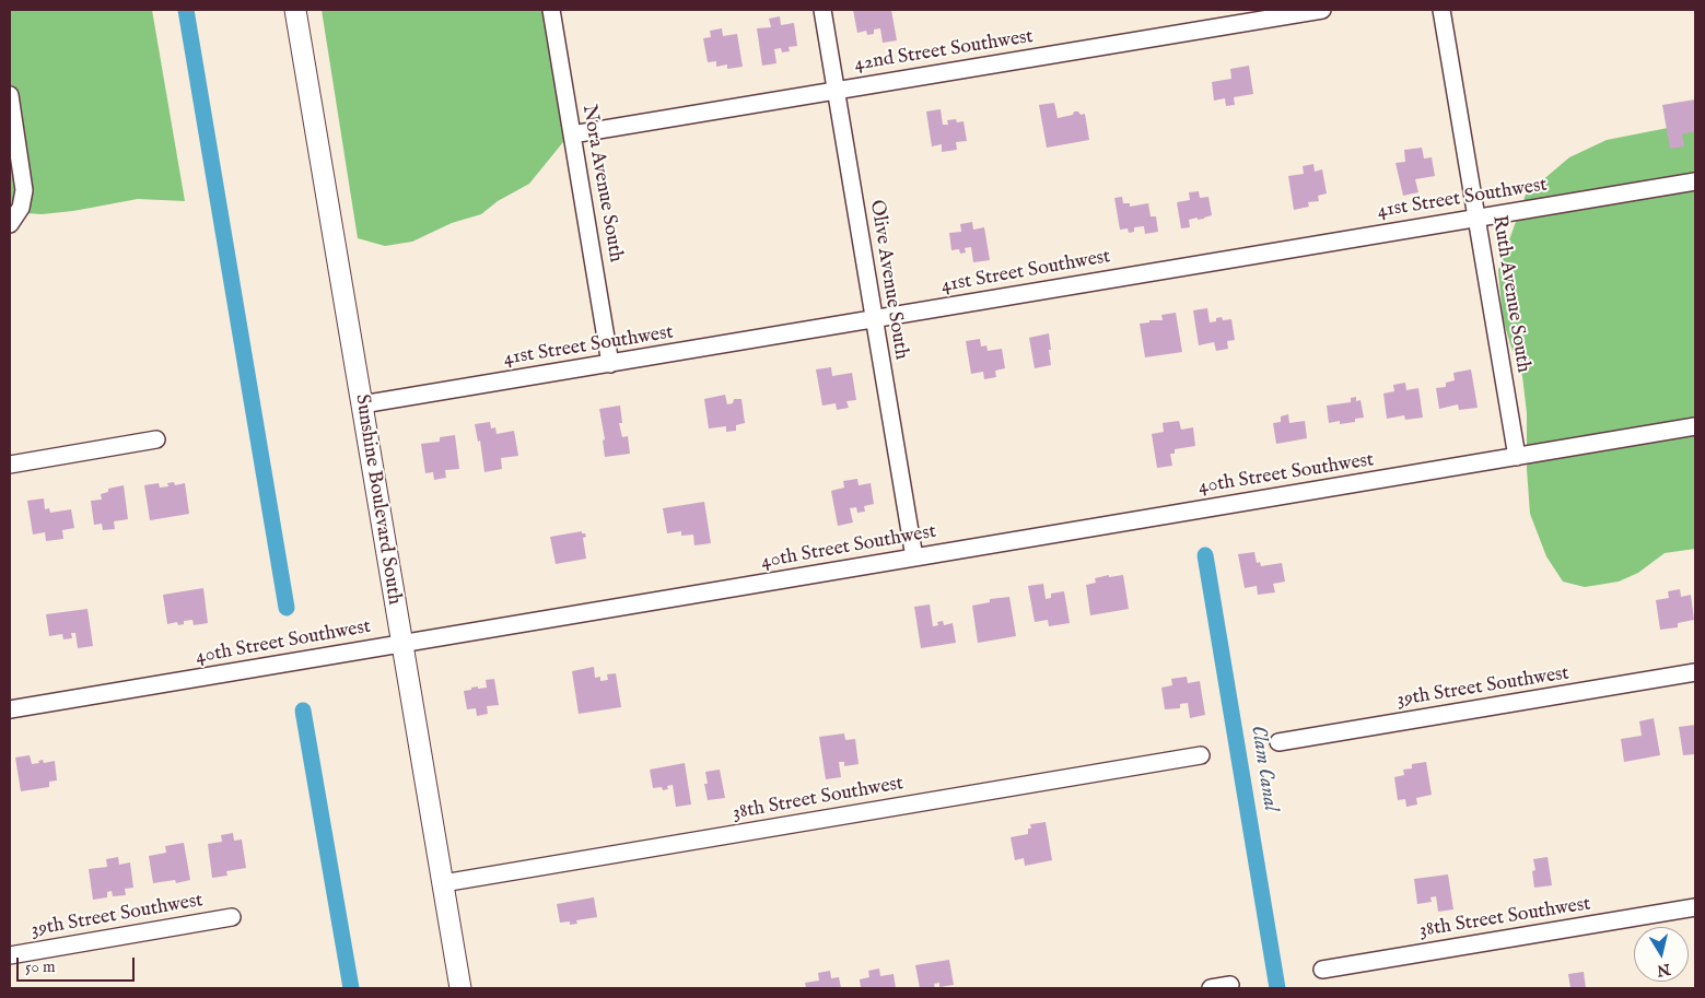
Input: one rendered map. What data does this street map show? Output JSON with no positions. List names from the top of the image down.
{
  "streets": {
    "street": [
      "42nd Street Southwest",
      "Nora Avenue South",
      "41st Street Southwest",
      "Olive Avenue South",
      "Ruth Avenue South",
      "40th Street Southwest",
      "Sunshine Boulevard South",
      "39th Street Southwest",
      "38th Street Southwest"
    ]
  },
  "crossings": [
    ["42nd Street Southwest", "Nora Avenue South"],
    ["42nd Street Southwest", "Olive Avenue South"],
    ["Nora Avenue South", "41st Street Southwest"],
    ["41st Street Southwest", "Olive Avenue South"],
    ["41st Street Southwest", "Ruth Avenue South"],
    ["41st Street Southwest", "Sunshine Boulevard South"],
    ["Olive Avenue South", "40th Street Southwest"],
    ["Ruth Avenue South", "40th Street Southwest"],
    ["40th Street Southwest", "Sunshine Boulevard South"],
    ["Sunshine Boulevard South", "38th Street Southwest"]
  ],
  "water": ["Clam Canal"],
  "scale_bar": "50 m",
  "north": "bottom"
}
